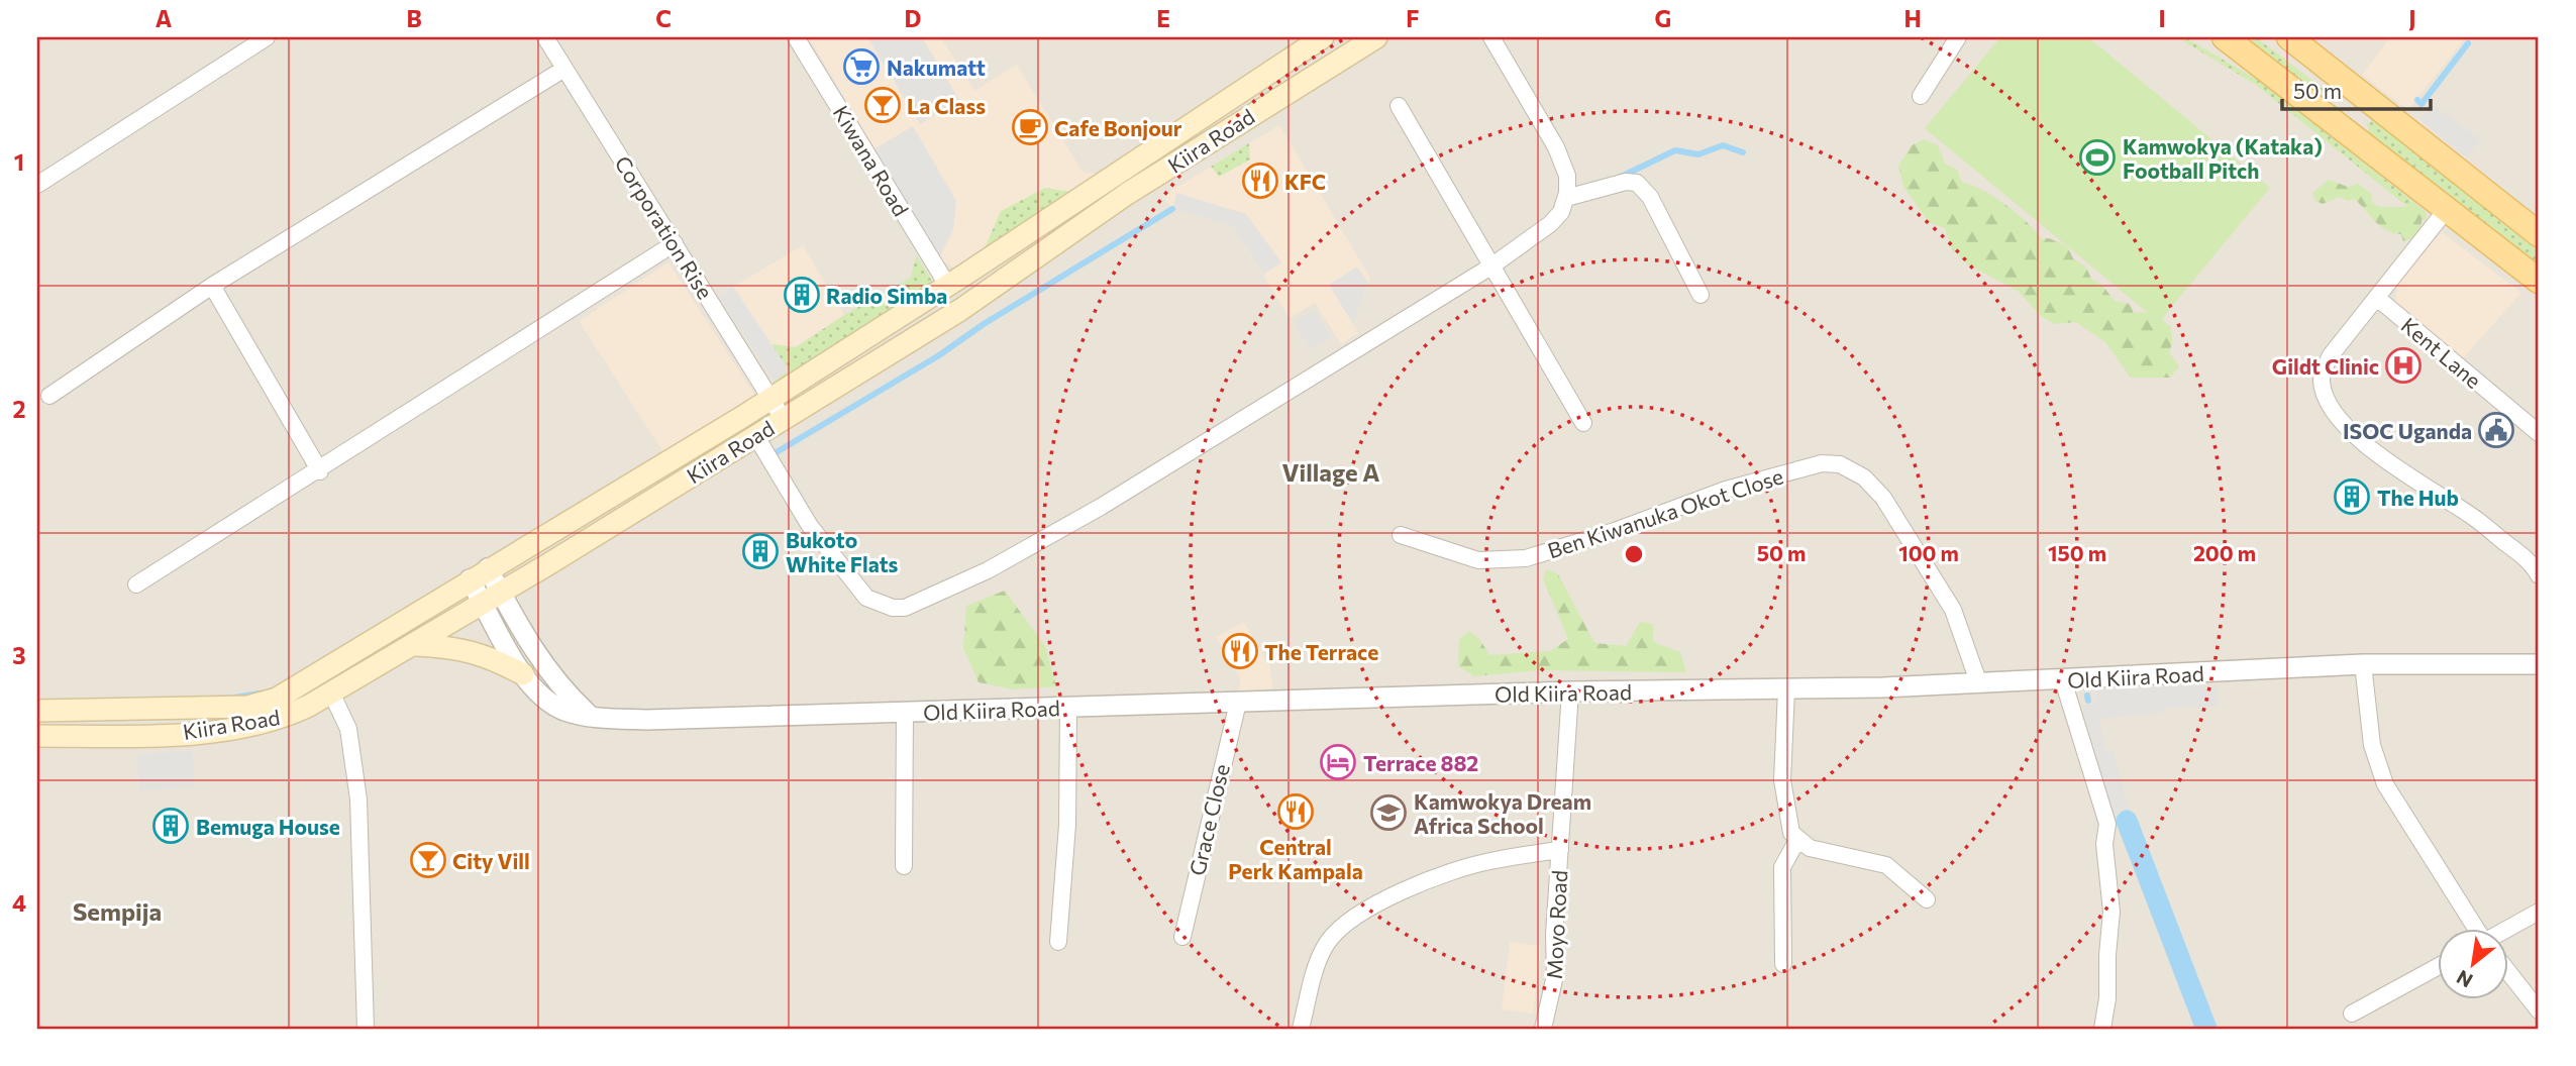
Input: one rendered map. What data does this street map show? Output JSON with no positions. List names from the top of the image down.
{
  "streets": {
    "main road": ["Kiira Road"],
    "street": [
      "Kiwana Road",
      "Corporation Rise",
      "Kent Lane",
      "Ben Kiwanuka Okot Close",
      "Old Kiira Road",
      "Grace Close",
      "Moyo Road"
    ]
  },
  "crossings": [
    ["Kiira Road", "Kiwana Road"],
    ["Kiira Road", "Corporation Rise"],
    ["Kiira Road", "Old Kiira Road"],
    ["Ben Kiwanuka Okot Close", "Old Kiira Road"],
    ["Old Kiira Road", "Grace Close"],
    ["Old Kiira Road", "Moyo Road"]
  ],
  "districts": ["Village A", "Sempija"],
  "places": {
    "supermarket": ["Nakumatt"],
    "bar": ["La Class", "City Vill"],
    "cafe": ["Cafe Bonjour"],
    "sports": ["Kamwokya (Kataka) Football Pitch"],
    "restaurant": ["KFC", "The Terrace", "Central Perk Kampala"],
    "building": [
      "Radio Simba",
      "The Hub",
      "Bukoto White Flats",
      "Bemuga House"
    ],
    "hospital": ["Gildt Clinic"],
    "public building": ["ISOC Uganda"],
    "hotel": ["Terrace 882"],
    "school or university": ["Kamwokya Dream Africa School"]
  },
  "scale_bar": "50 m",
  "north": "bottom left",
  "grid": {
    "columns": [
      "A",
      "B",
      "C",
      "D",
      "E",
      "F",
      "G",
      "H",
      "I",
      "J"
    ],
    "rows": [
      "1",
      "2",
      "3",
      "4"
    ]
  },
  "rings": [
    "50 m",
    "100 m",
    "150 m",
    "200 m"
  ]
}
